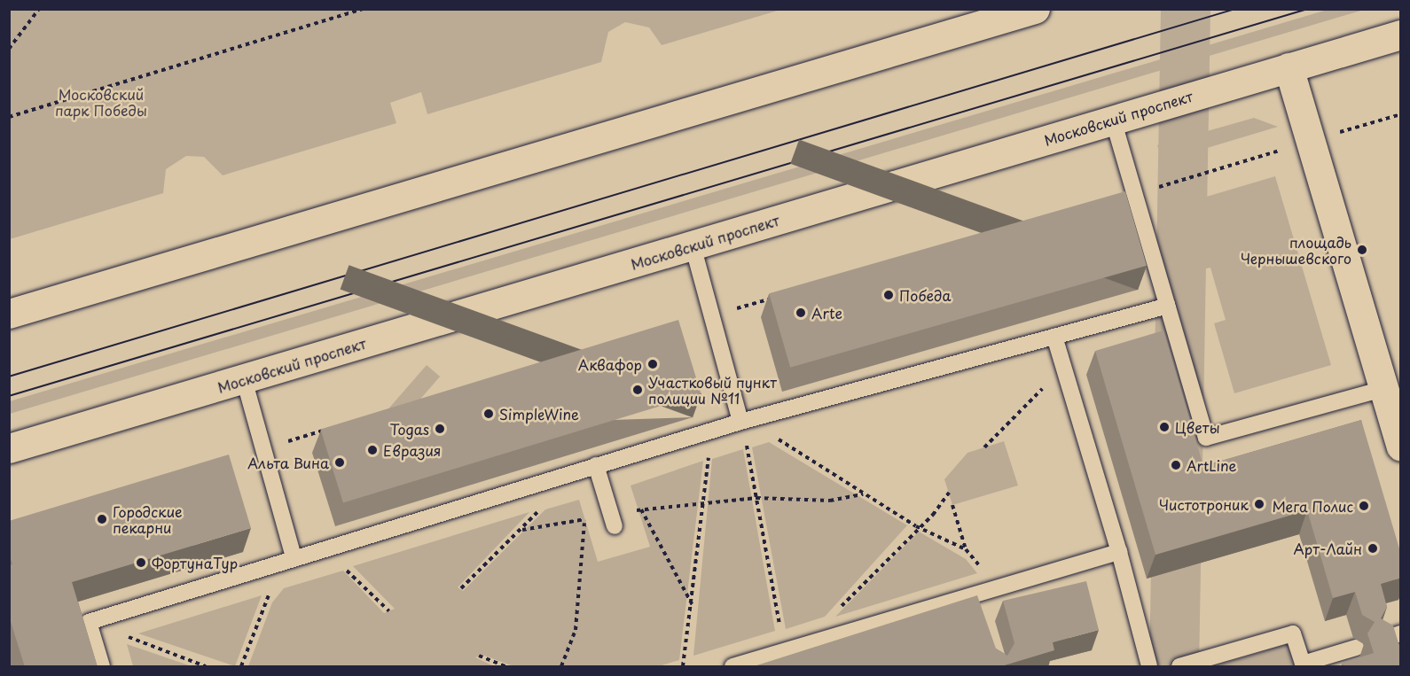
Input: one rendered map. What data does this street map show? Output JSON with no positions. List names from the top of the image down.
{
  "streets": {
    "main road": ["Московский проспект"]
  },
  "parks": ["Московский парк Победы"],
  "places": [
    "площадь Чернышевского",
    "Победа",
    "Arte",
    "Аквафор",
    "Участковый пункт полиции №11",
    "SimpleWine",
    "Цветы",
    "Togas",
    "Евразия",
    "Альта Вина",
    "ArtLine",
    "Чистотроник",
    "Мега Полис",
    "Городские пекарни",
    "Арт-Лайн",
    "ФортунаТур"
  ]
}
